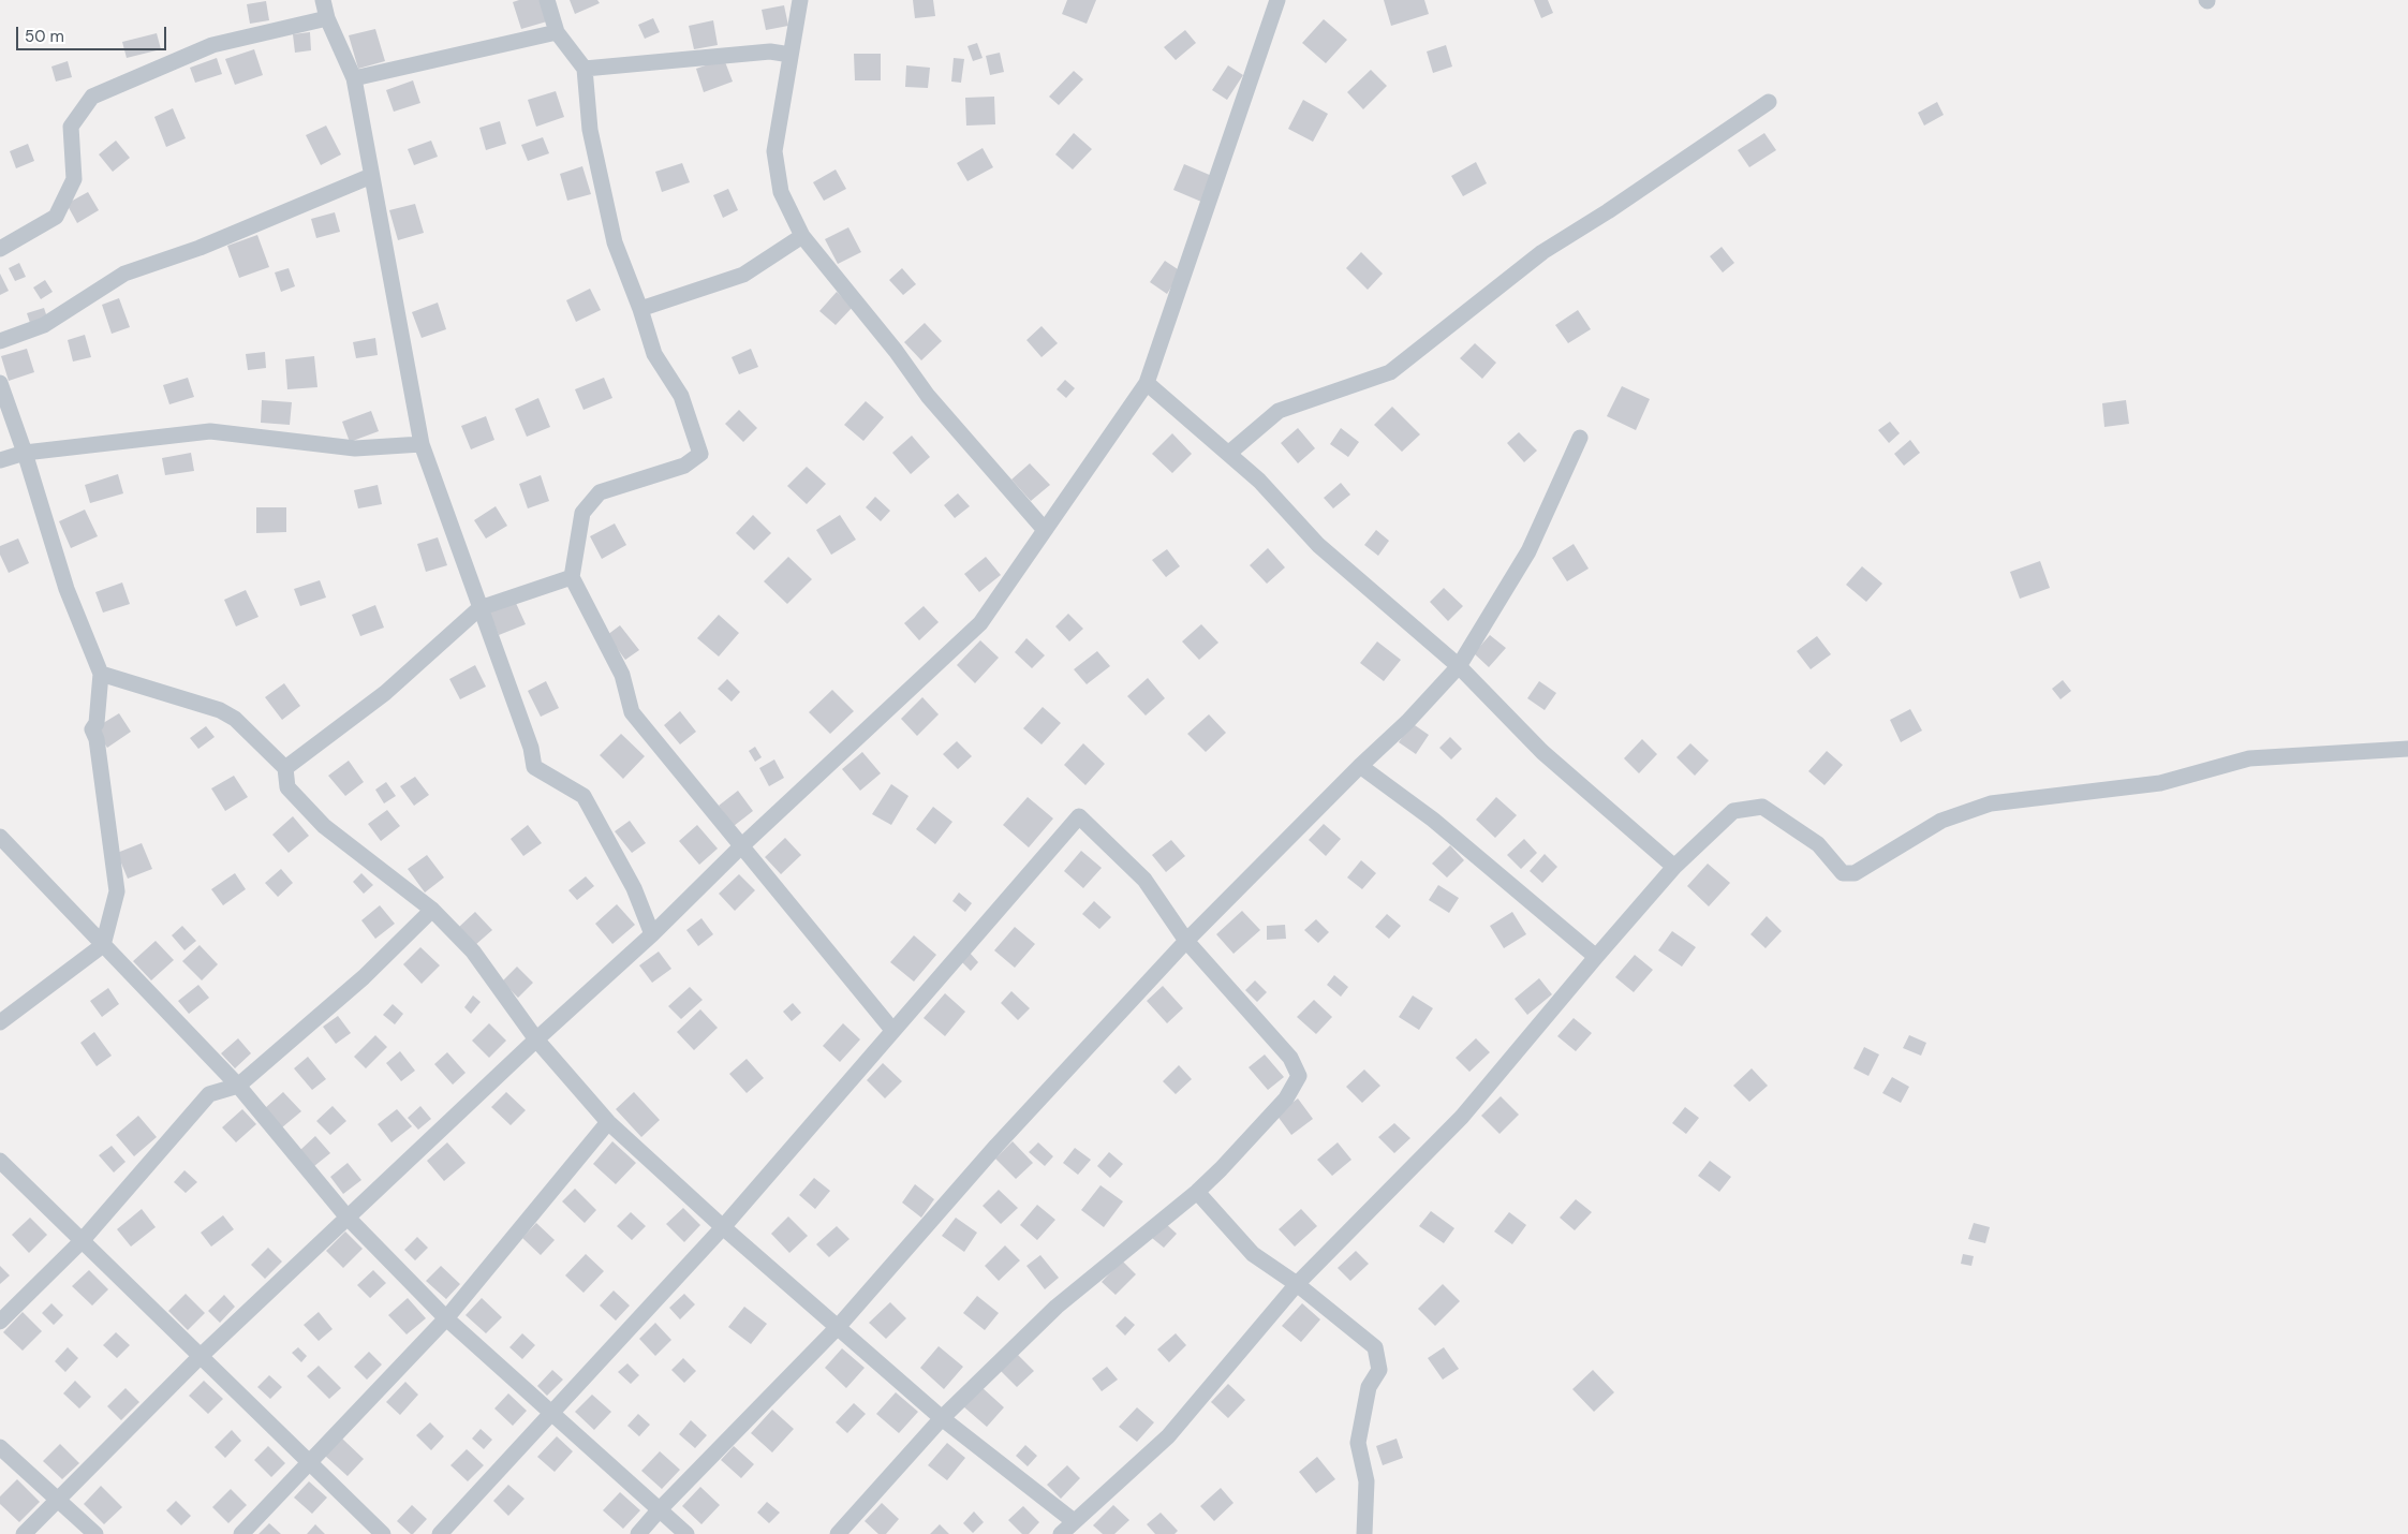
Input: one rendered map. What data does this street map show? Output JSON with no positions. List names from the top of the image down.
{
  "scale_bar": "50 m"
}
